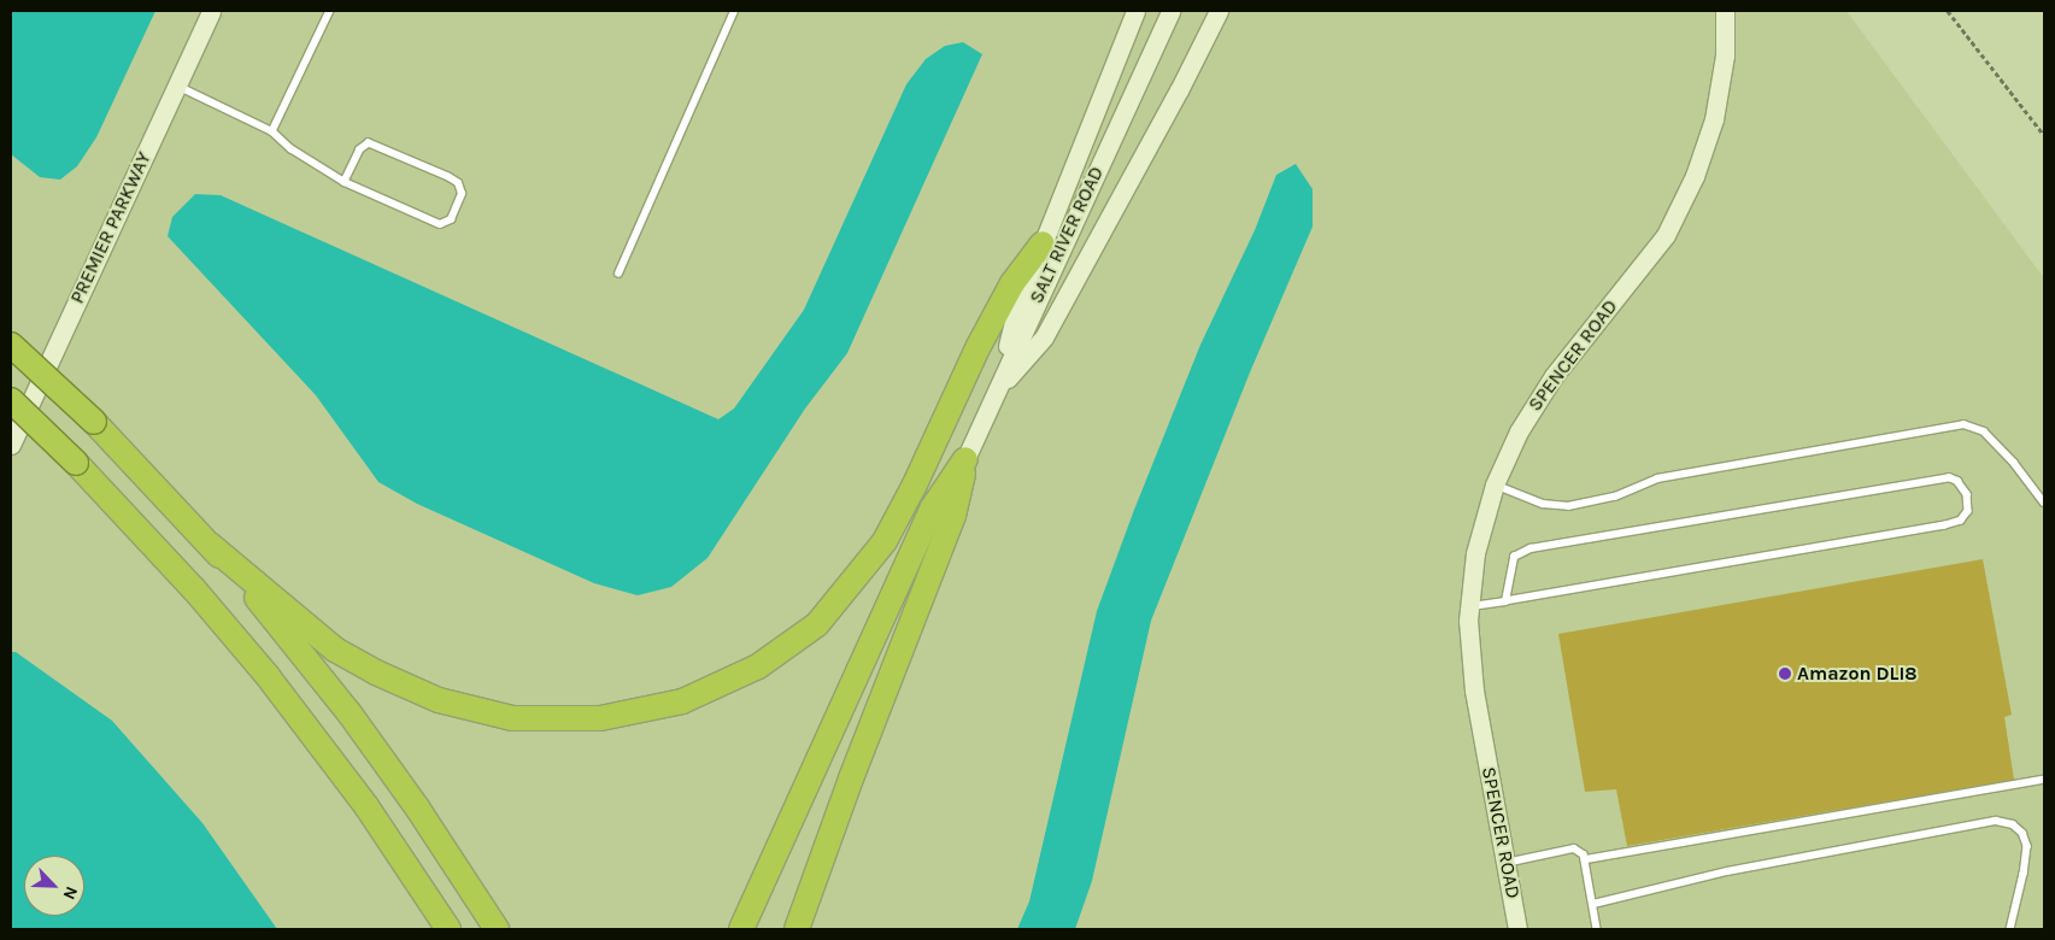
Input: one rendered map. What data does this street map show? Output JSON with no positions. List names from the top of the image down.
{
  "streets": {
    "street": ["PREMIER PARKWAY", "SALT RIVER ROAD", "SPENCER ROAD"]
  },
  "places": ["Amazon DLI8"],
  "north": "bottom right"
}
